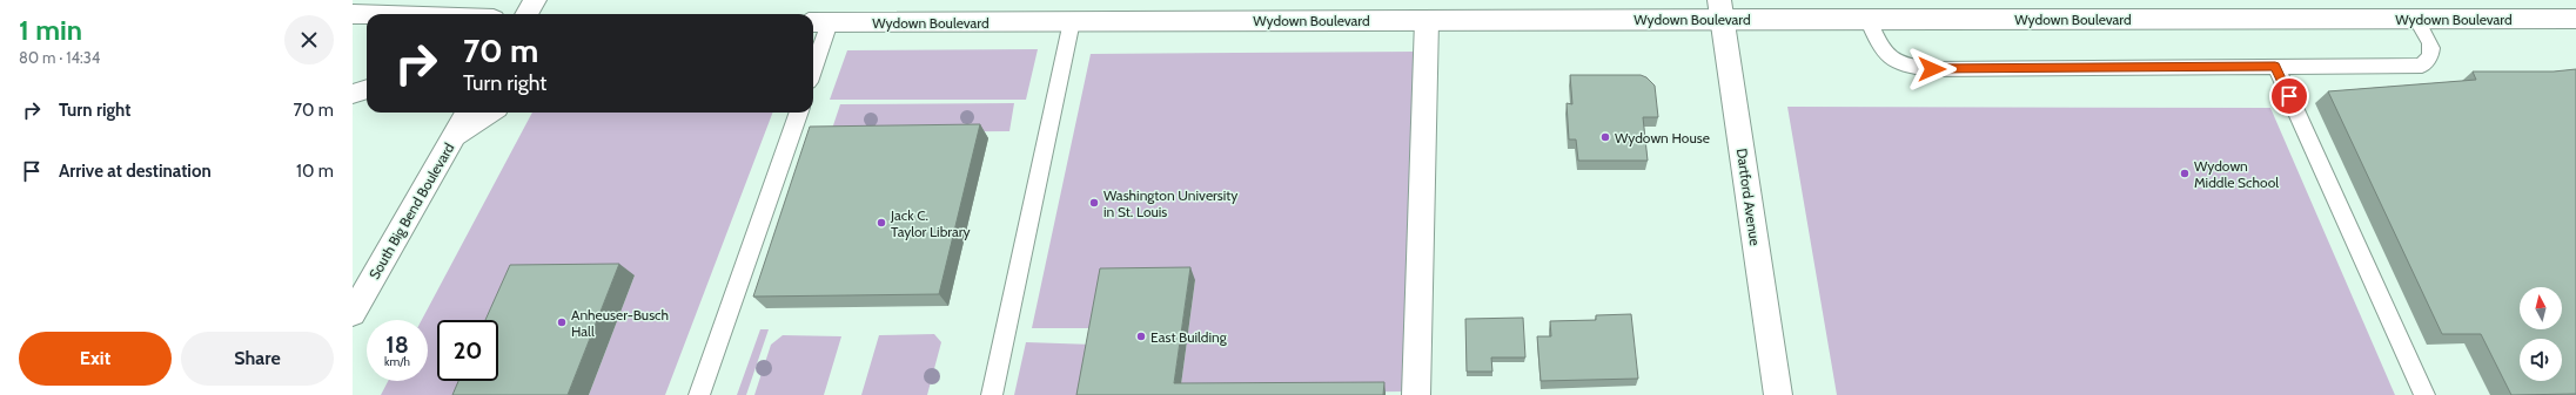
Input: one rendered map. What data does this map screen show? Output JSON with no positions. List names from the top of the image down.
{
  "streets": {
    "street": ["Wydown Boulevard", "Dartford Avenue", "South Big Bend Boulevard"]
  },
  "crossings": [
    ["Wydown Boulevard", "Dartford Avenue"]
  ],
  "places": [
    "Wydown House",
    "Wydown Middle School",
    "Washington University in St. Louis",
    "Jack C. Taylor Library",
    "Anheuser-Busch Hall",
    "East Building"
  ],
  "north": "top",
  "page": {
    "heading": ["1 min", "80 m · 14:34"],
    "turn": ["70 m", "Turn right"],
    "list": [
      {
        "name": "Turn right",
        "value": "70 m"
      },
      {
        "name": "Arrive at destination",
        "value": "10 m"
      }
    ],
    "speed": "18 km/h",
    "limit": "20",
    "buttons": ["Exit", "Share"]
  }
}
